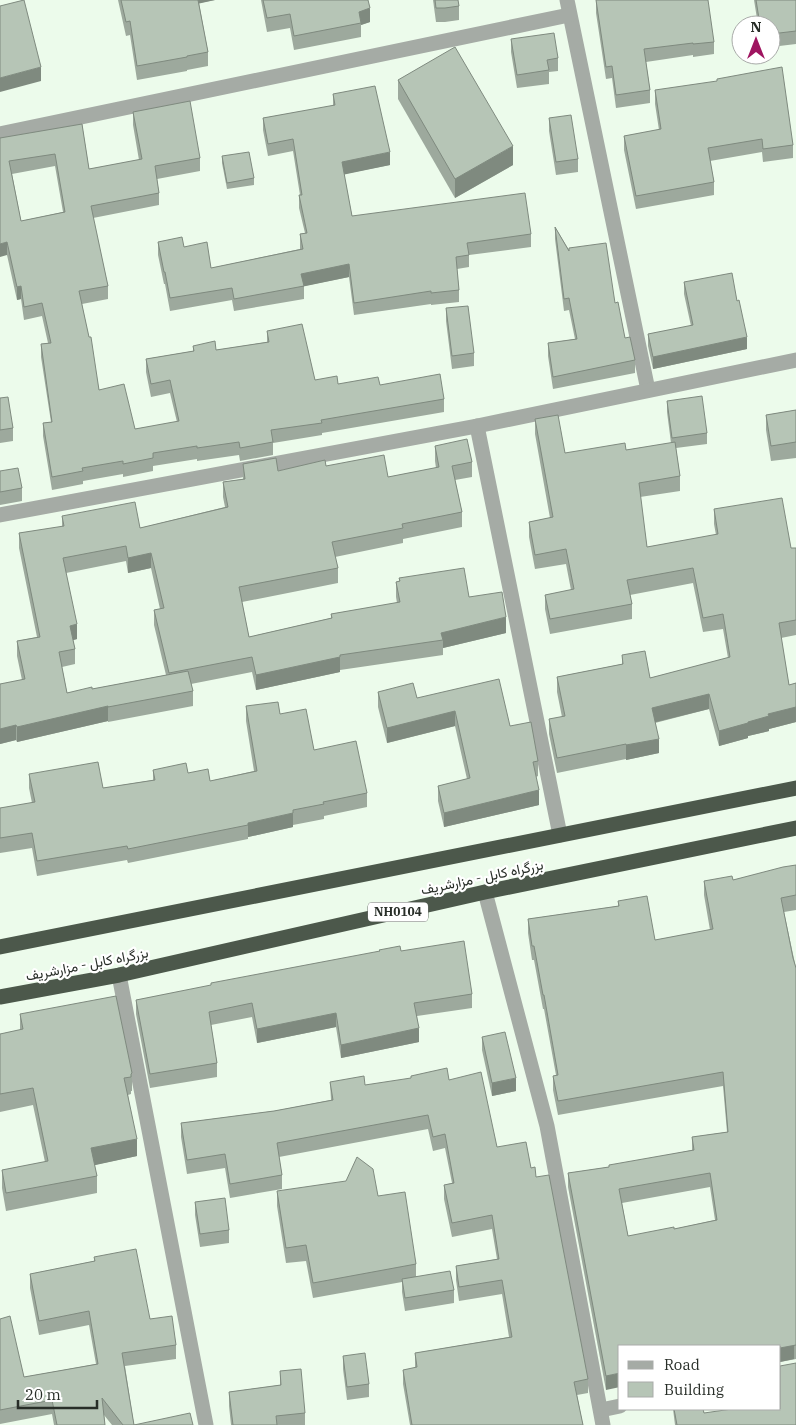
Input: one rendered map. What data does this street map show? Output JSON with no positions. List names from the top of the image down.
{
  "streets": {
    "highway": ["بزرگراه کابل - مزارشریف", "NH0104"]
  },
  "legend": ["Road", "Building"],
  "scale_bar": "20 m",
  "north": "top"
}
